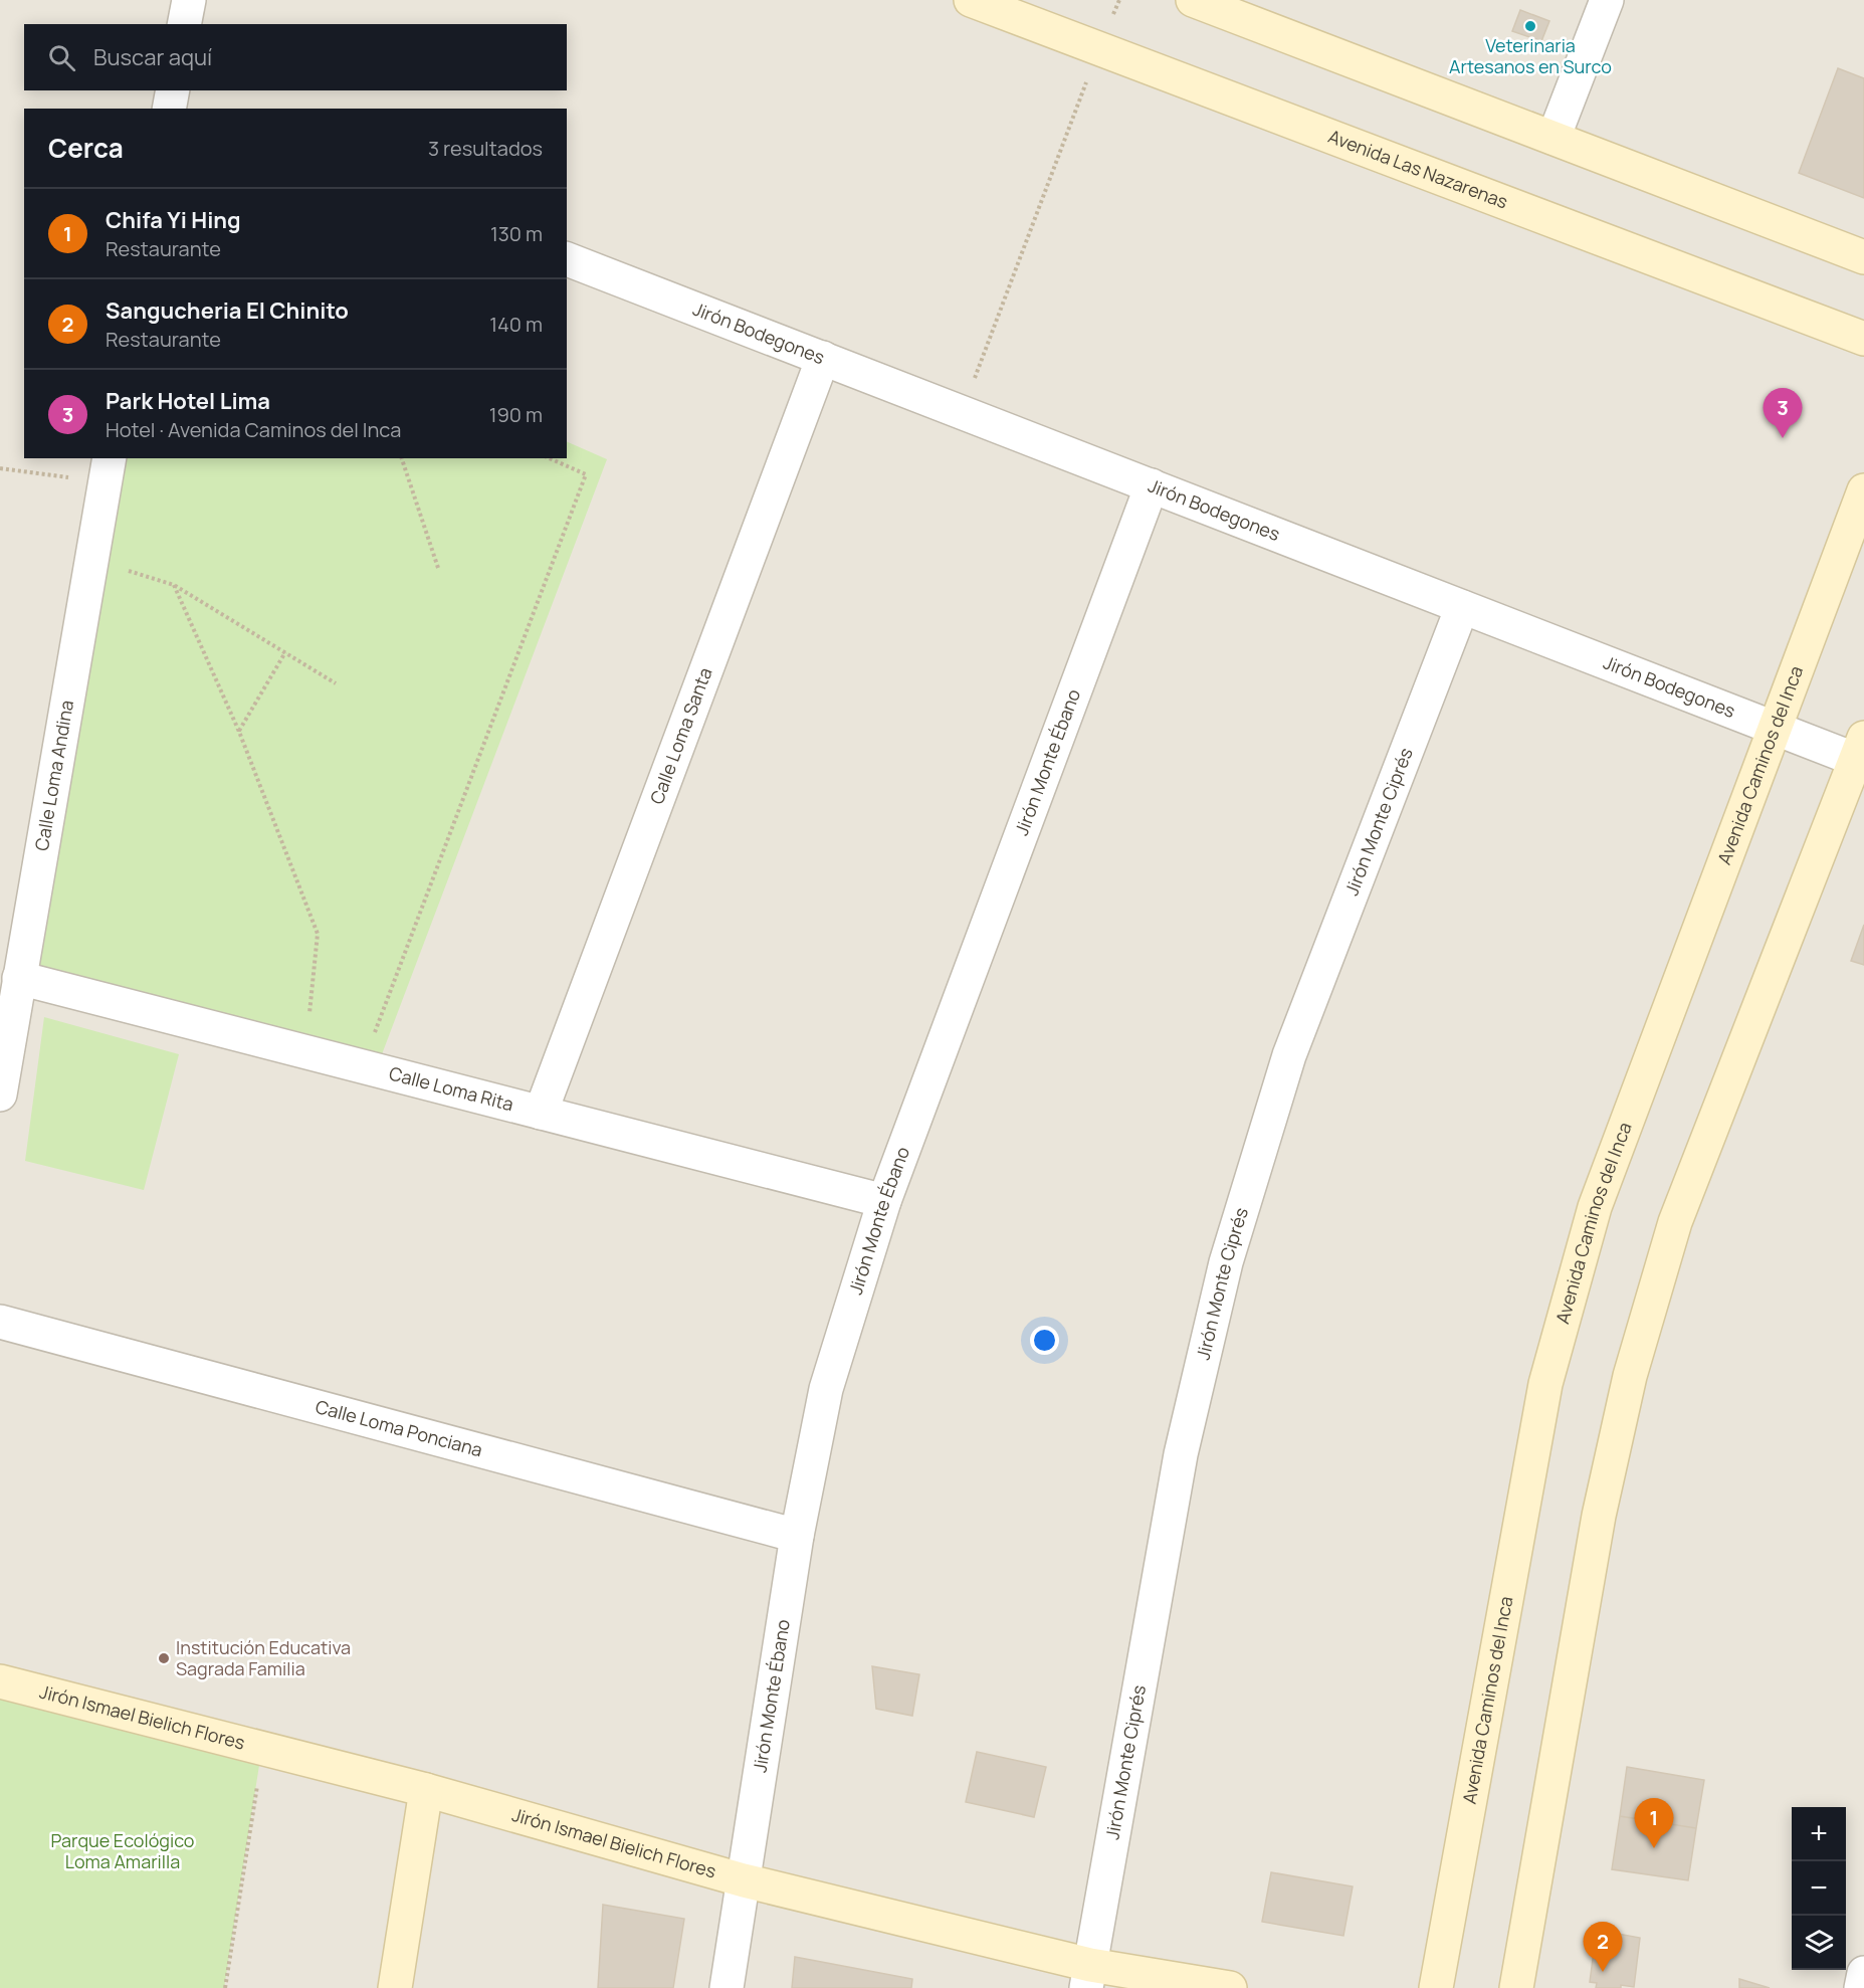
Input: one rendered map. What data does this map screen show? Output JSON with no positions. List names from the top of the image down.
{
  "streets": {
    "street": [
      "Avenida Las Nazarenas",
      "Jirón Bodegones",
      "Calle Loma Santa",
      "Jirón Monte Ébano",
      "Avenida Caminos del Inca",
      "Calle Loma Andina",
      "Jirón Monte Ciprés",
      "Calle Loma Rita",
      "Calle Loma Ponciana",
      "Jirón Ismael Bielich Flores"
    ]
  },
  "crossings": [
    ["Jirón Bodegones", "Calle Loma Santa"],
    ["Jirón Bodegones", "Jirón Monte Ébano"],
    ["Jirón Bodegones", "Avenida Caminos del Inca"],
    ["Jirón Bodegones", "Jirón Monte Ciprés"],
    ["Calle Loma Santa", "Calle Loma Rita"],
    ["Jirón Monte Ébano", "Calle Loma Rita"],
    ["Jirón Monte Ébano", "Calle Loma Ponciana"],
    ["Jirón Monte Ébano", "Jirón Ismael Bielich Flores"],
    ["Calle Loma Andina", "Calle Loma Rita"],
    ["Jirón Monte Ciprés", "Jirón Ismael Bielich Flores"]
  ],
  "parks": ["Parque Ecológico Loma Amarilla"],
  "places": ["Veterinaria Artesanos en Surco", "Institución Educativa Sagrada Familia"],
  "page": {
    "search": "Buscar aquí",
    "heading": ["Cerca", "3 resultados"],
    "list": [
      {
        "mark": "1",
        "name": "Chifa Yi Hing",
        "note": "Restaurante",
        "value": "130 m"
      },
      {
        "mark": "2",
        "name": "Sangucheria El Chinito",
        "note": "Restaurante",
        "value": "140 m"
      },
      {
        "mark": "3",
        "name": "Park Hotel Lima",
        "note": "Hotel · Avenida Caminos del Inca",
        "value": "190 m"
      }
    ],
    "pins": ["3", "1", "2"],
    "map_buttons": ["+", "−"]
  }
}
